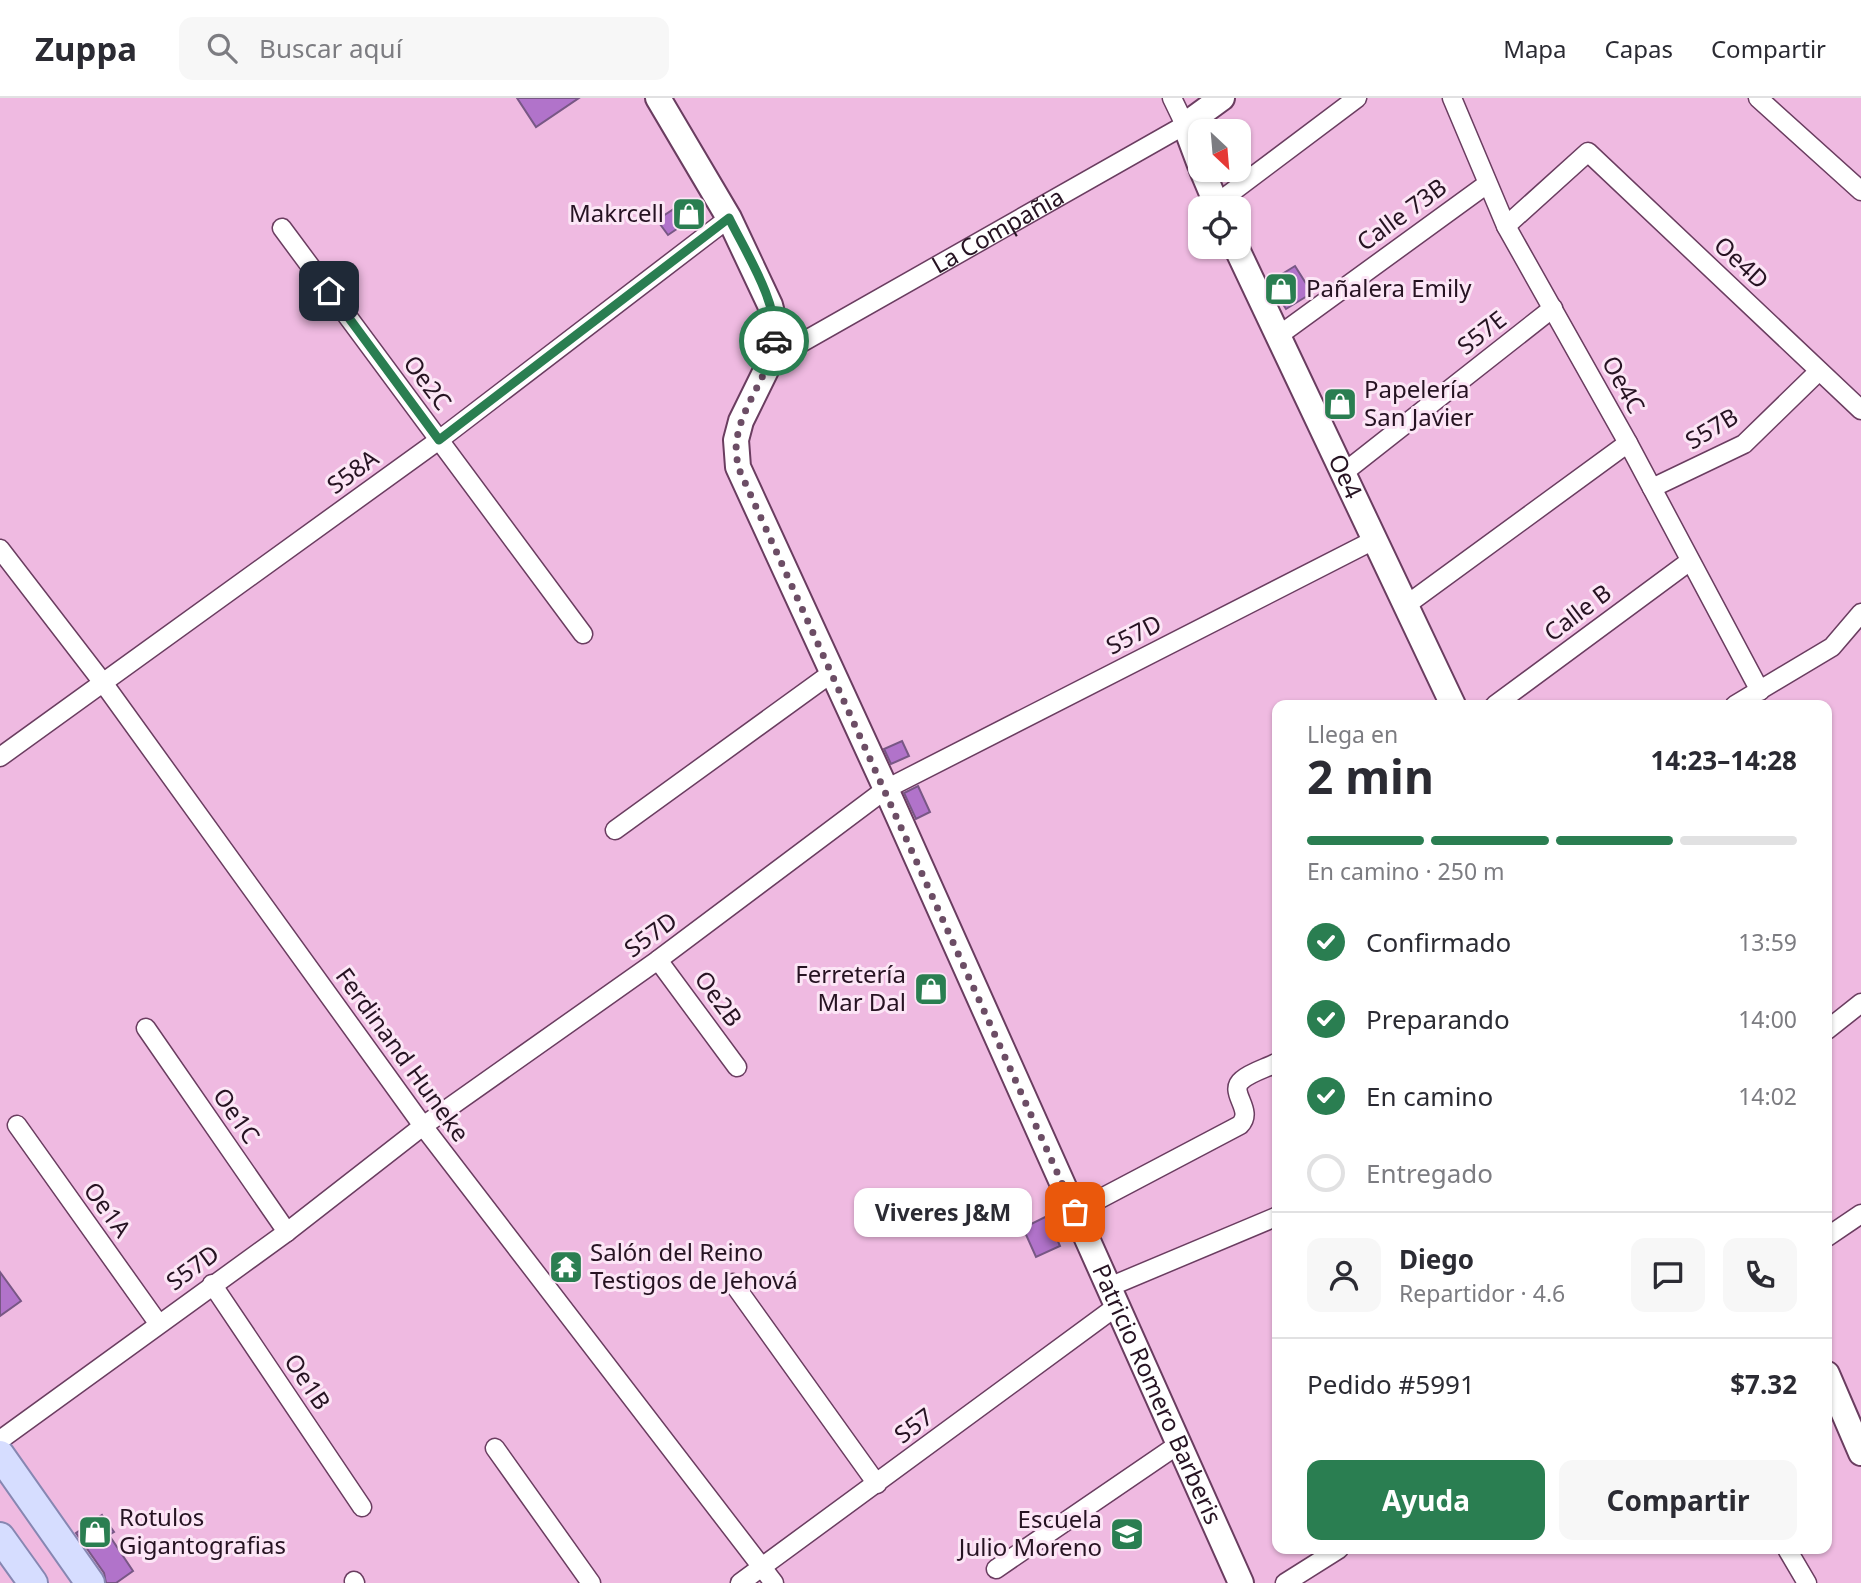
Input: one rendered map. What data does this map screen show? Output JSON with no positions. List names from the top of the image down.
{
  "streets": {
    "street": [
      "Calle 73B",
      "La Compañia",
      "Oe4D",
      "S57E",
      "Oe2C",
      "Oe4C",
      "S57B",
      "S58A",
      "Oe4",
      "Calle B",
      "S57D",
      "Oe2B",
      "Ferdinand Huneke",
      "Oe1C",
      "Oe1A",
      "Oe1B",
      "Patricio Romero Barberis",
      "S57"
    ]
  },
  "crossings": [
    ["Calle 73B", "Oe4C"],
    ["Calle 73B", "Oe4"],
    ["La Compañia", "Patricio Romero Barberis"],
    ["Oe4D", "Oe4C"],
    ["Oe4D", "S57B"],
    ["S57E", "Oe4C"],
    ["S57E", "Oe4"],
    ["Oe2C", "S58A"],
    ["Oe4C", "S57B"],
    ["Oe4C", "Calle B"],
    ["S58A", "Ferdinand Huneke"],
    ["S58A", "Patricio Romero Barberis"],
    ["Oe4", "S57D"],
    ["S57D", "Oe2B"],
    ["S57D", "Ferdinand Huneke"],
    ["S57D", "Oe1C"],
    ["S57D", "Oe1A"],
    ["S57D", "Oe1B"],
    ["S57D", "Patricio Romero Barberis"],
    ["Ferdinand Huneke", "S57"],
    ["Patricio Romero Barberis", "S57"]
  ],
  "places": {
    "shop": [
      "Makrcell",
      "Pañalera Emily",
      "Papelería San Javier",
      "Ferretería Mar Dal",
      "Rotulos Gigantografias"
    ],
    "other": ["Viveres J&M"],
    "temple": ["Salón del Reino Testigos de Jehová"],
    "school or university": ["Escuela Julio Moreno"]
  },
  "north": "bottom right",
  "page": {
    "header": "Zuppa",
    "search": "Buscar aquí",
    "nav": ["Mapa", "Capas", "Compartir"],
    "heading": ["2 min", "Llega en", "14:23–14:28"],
    "panel": [
      "Diego",
      "Repartidor · 4.6",
      "Pedido #5991",
      "$7.32"
    ],
    "bar": "En camino · 250 m",
    "list": [
      ["Confirmado", "13:59"],
      ["Preparando", "14:00"],
      ["En camino", "14:02"],
      "Entregado"
    ],
    "bubble": "Viveres J&M",
    "buttons": ["Ayuda", "Compartir"]
  }
}
